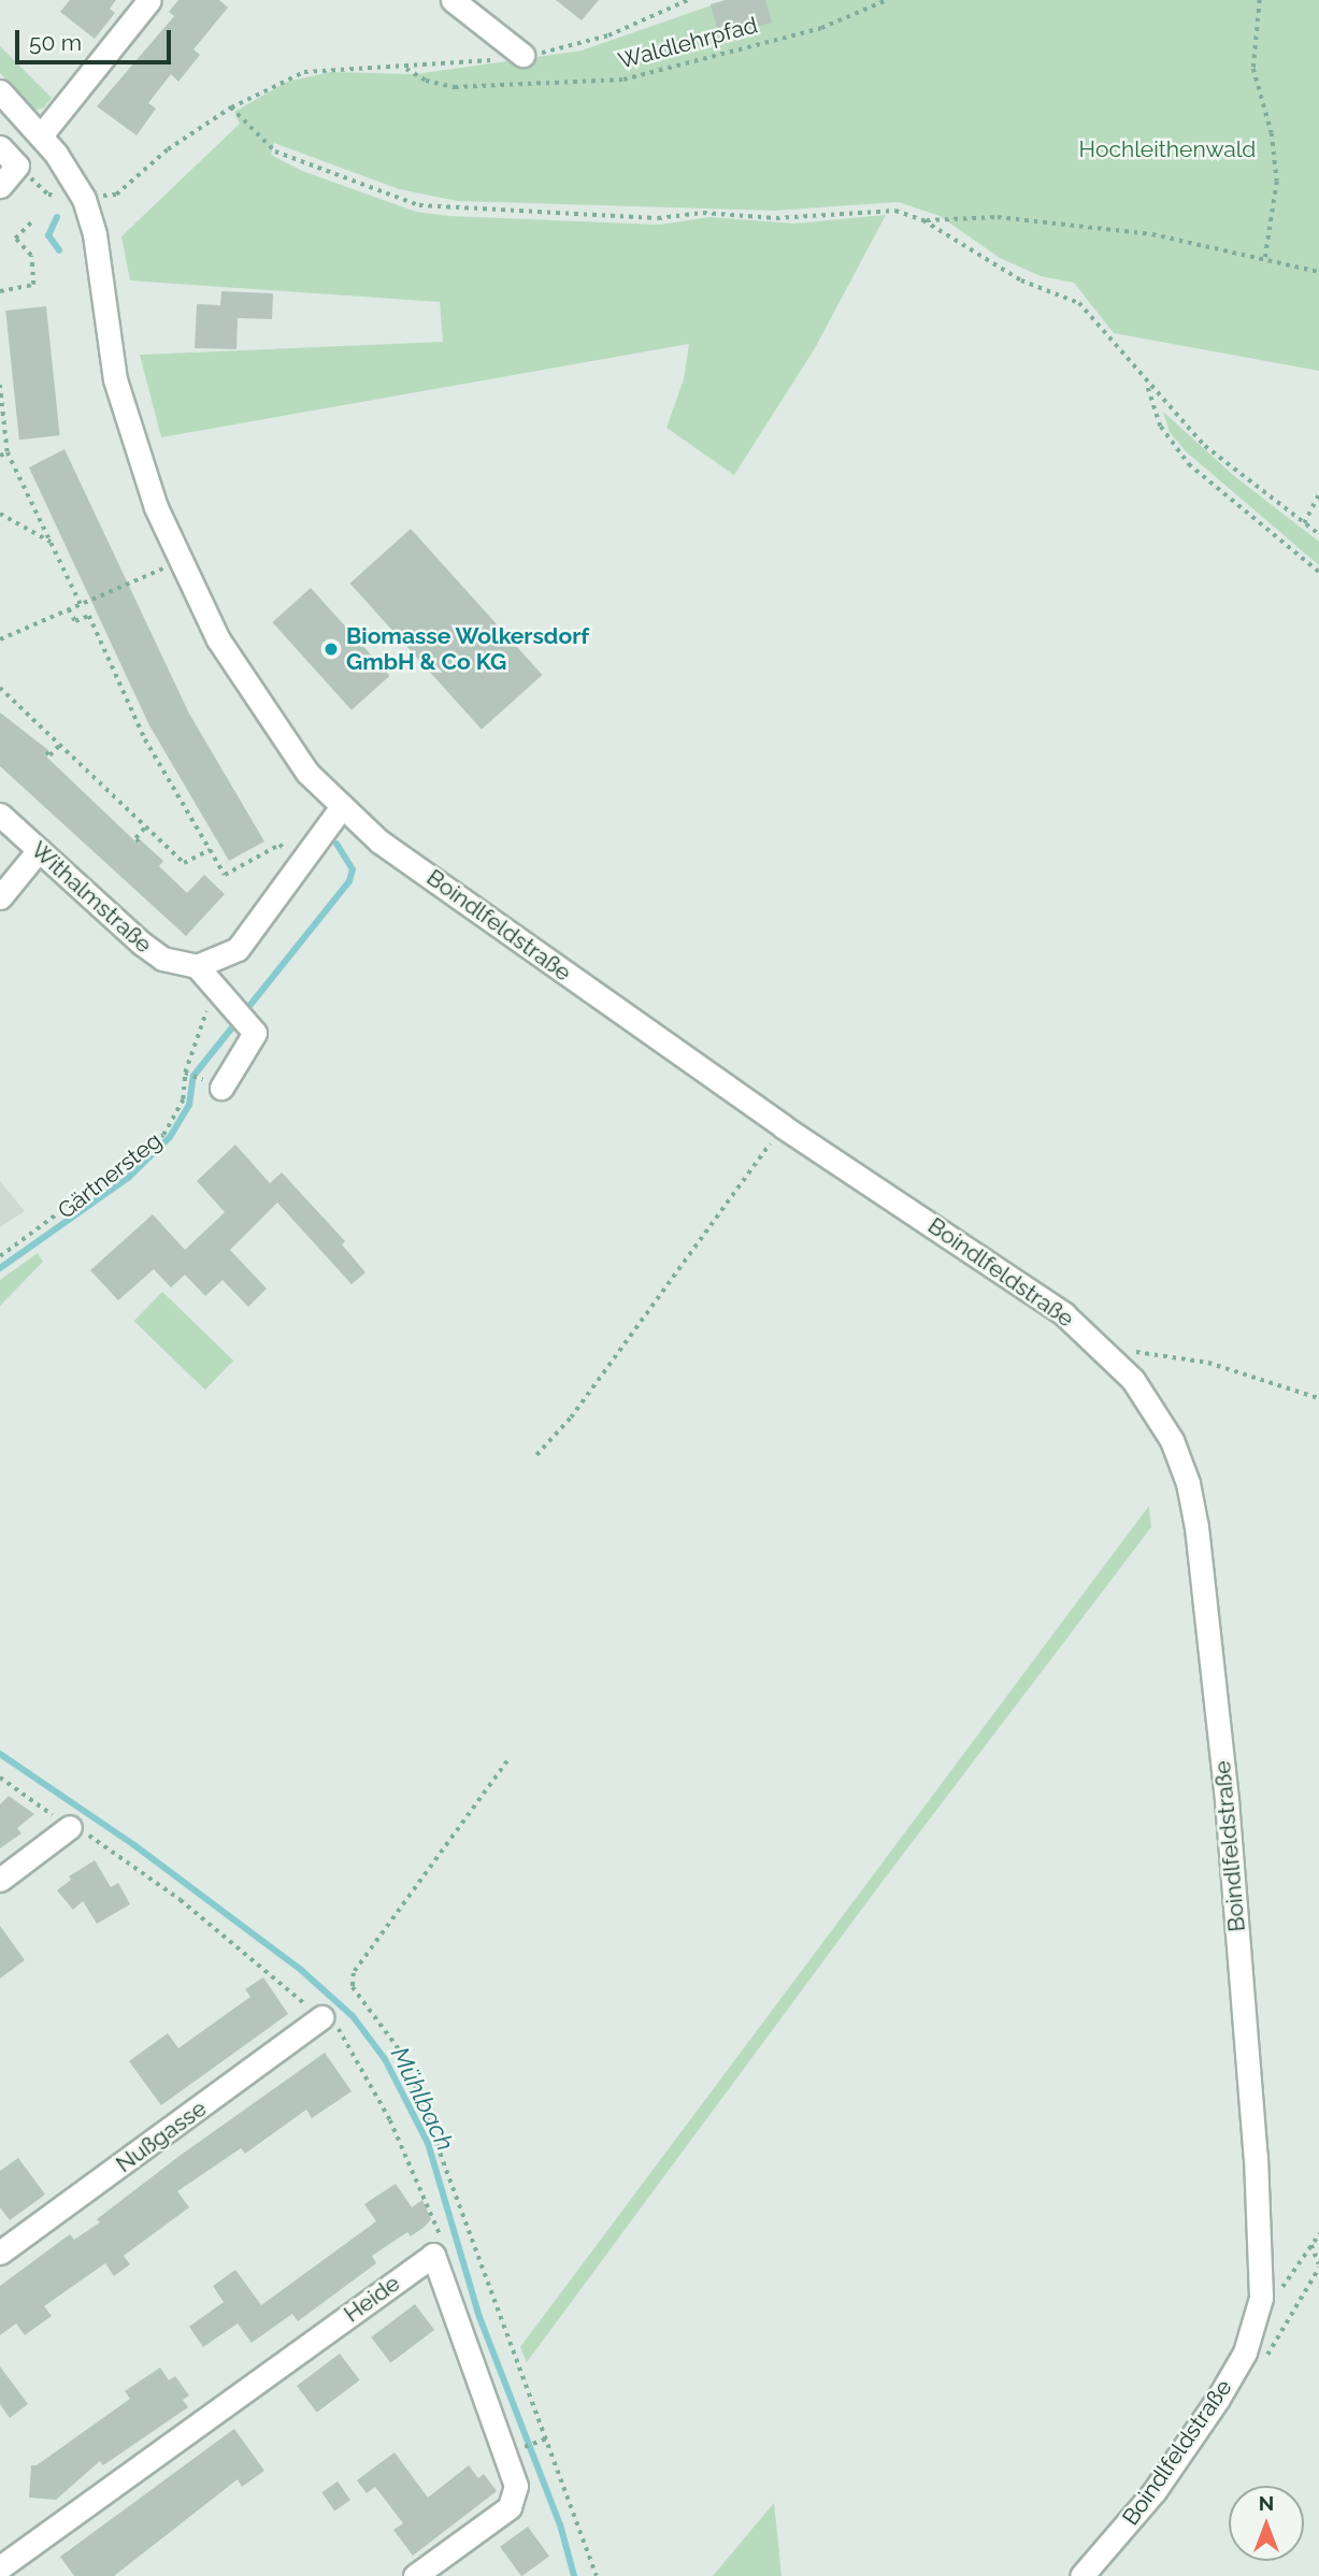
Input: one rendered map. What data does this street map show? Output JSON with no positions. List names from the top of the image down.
{
  "streets": {
    "street": [
      "Withalmstraße",
      "Boindlfeldstraße",
      "Nußgasse",
      "Heide"
    ],
    "path": ["Waldlehrpfad", "Gärtnersteg"]
  },
  "water": ["Mühlbach"],
  "parks": ["Hochleithenwald"],
  "places": ["Biomasse Wolkersdorf GmbH & Co KG"],
  "scale_bar": "50 m",
  "north": "top"
}
